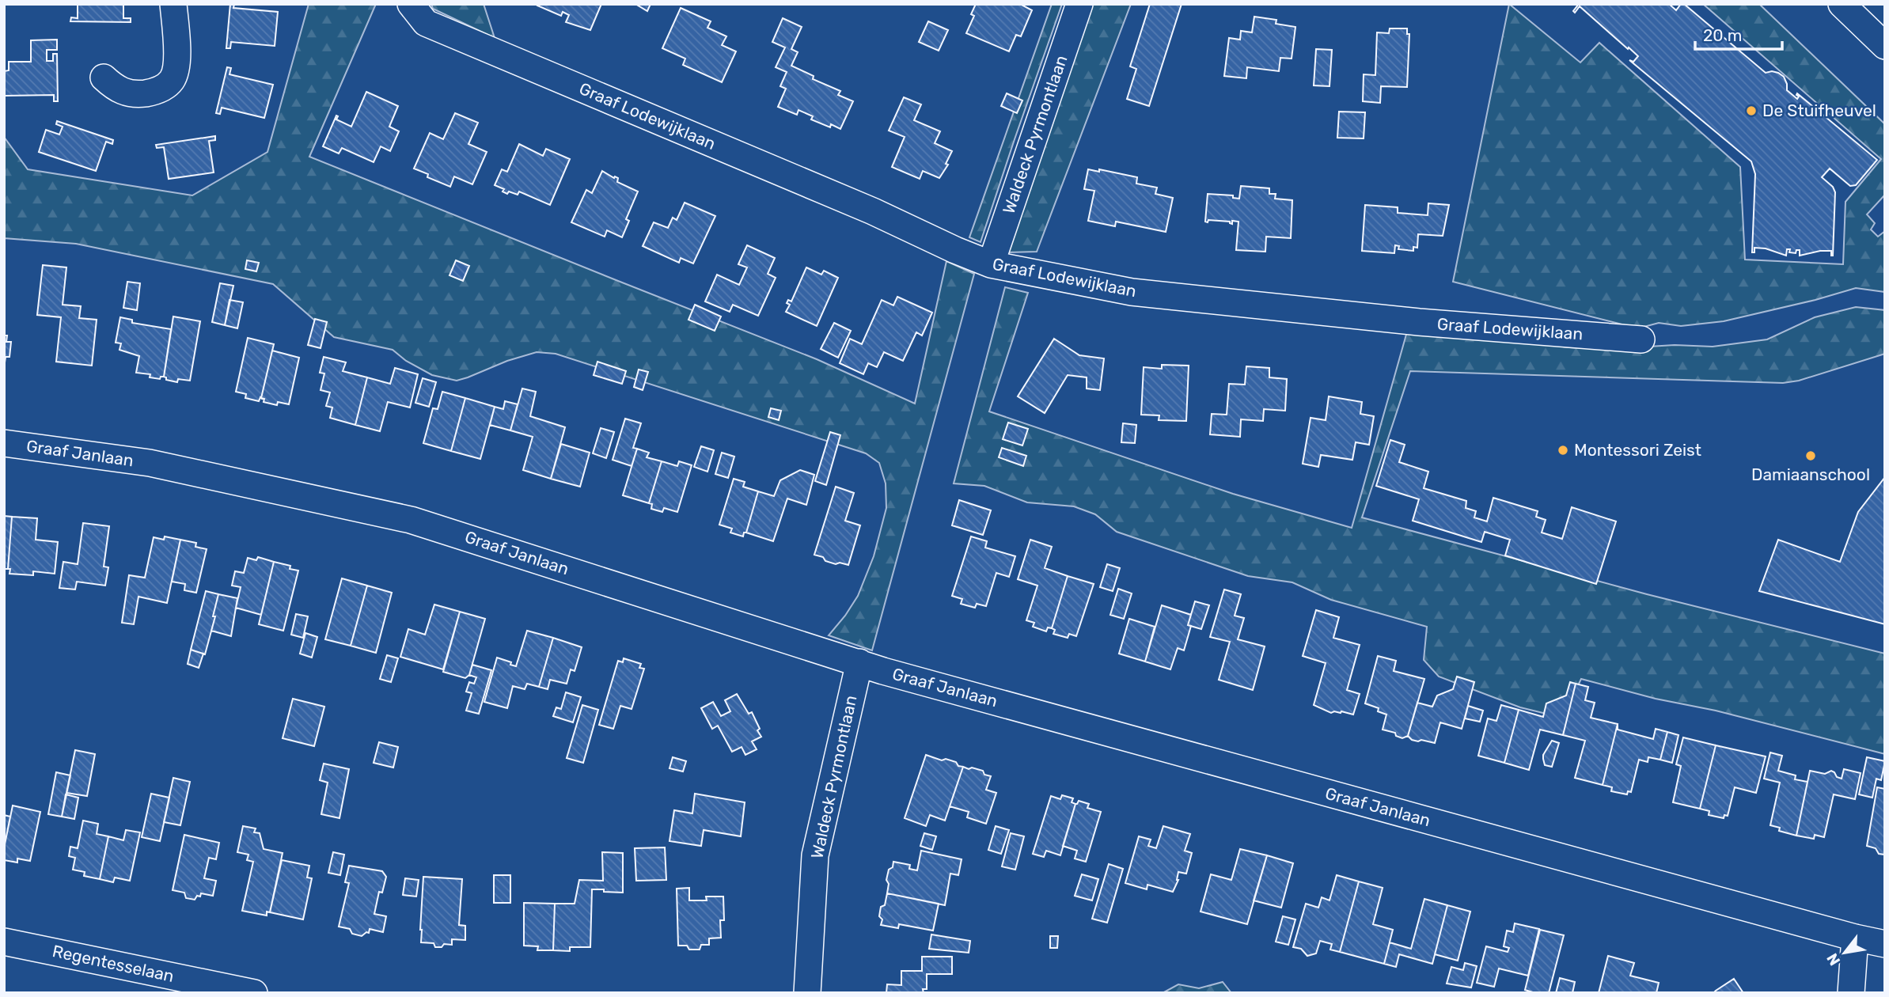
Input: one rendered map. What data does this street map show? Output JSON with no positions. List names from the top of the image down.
{
  "streets": {
    "street": [
      "Graaf Lodewijklaan",
      "Waldeck Pyrmontlaan",
      "Graaf Janlaan",
      "Regentesselaan"
    ]
  },
  "crossings": [
    ["Graaf Lodewijklaan", "Waldeck Pyrmontlaan"],
    ["Waldeck Pyrmontlaan", "Graaf Janlaan"]
  ],
  "places": ["De Stuifheuvel", "Montessori Zeist", "Damiaanschool"],
  "scale_bar": "20 m",
  "north": "bottom left"
}
